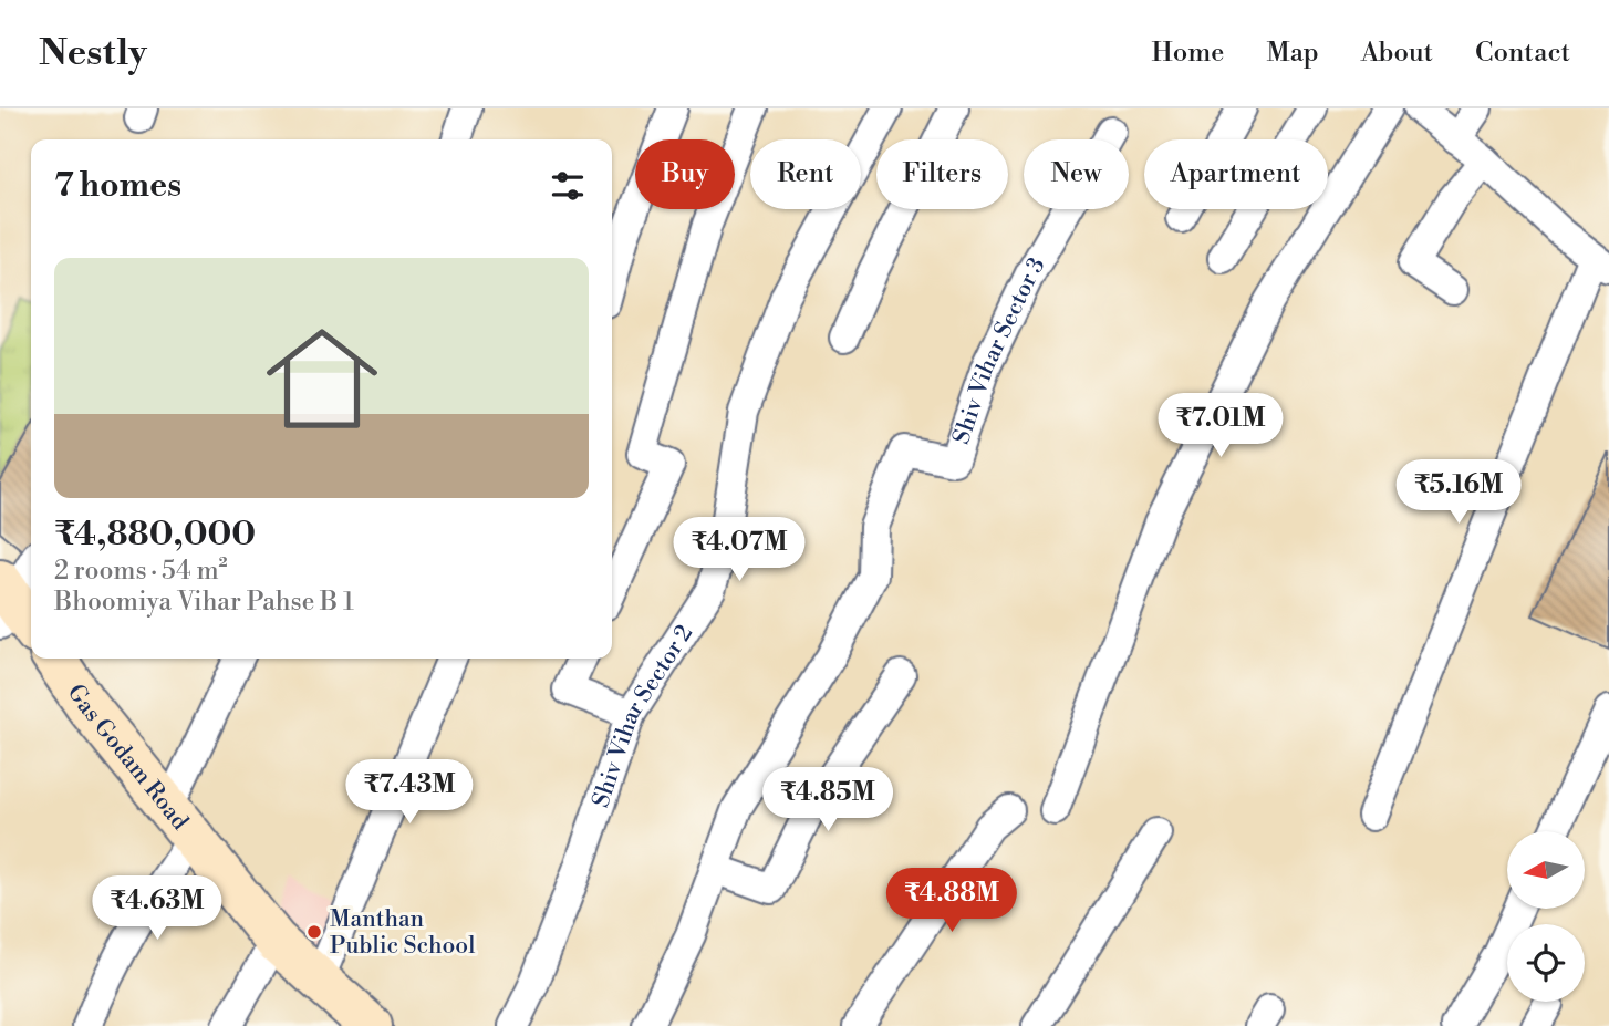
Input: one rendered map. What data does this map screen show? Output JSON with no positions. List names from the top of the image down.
{
  "streets": {
    "main road": ["Gas Godam Road"],
    "street": ["Shiv Vihar Sector 3", "Shiv Vihar Sector 2"]
  },
  "places": ["Manthan Public School"],
  "north": "left",
  "page": {
    "header": "Nestly",
    "nav": [
      "Home",
      "Map",
      "About",
      "Contact"
    ],
    "chip": [
      "Buy",
      "Rent",
      "Filters",
      "New",
      "Apartment"
    ],
    "heading": "7 homes",
    "list": [
      {
        "name": "₹4,880,000",
        "note": "2 rooms · 54 m² · Bhoomiya Vihar Pahse B 1"
      }
    ],
    "price": [
      "₹7.01M",
      "₹5.16M",
      "₹4.07M",
      "₹7.43M",
      "₹4.85M",
      "₹4.88M",
      "₹4.63M"
    ]
  }
}
